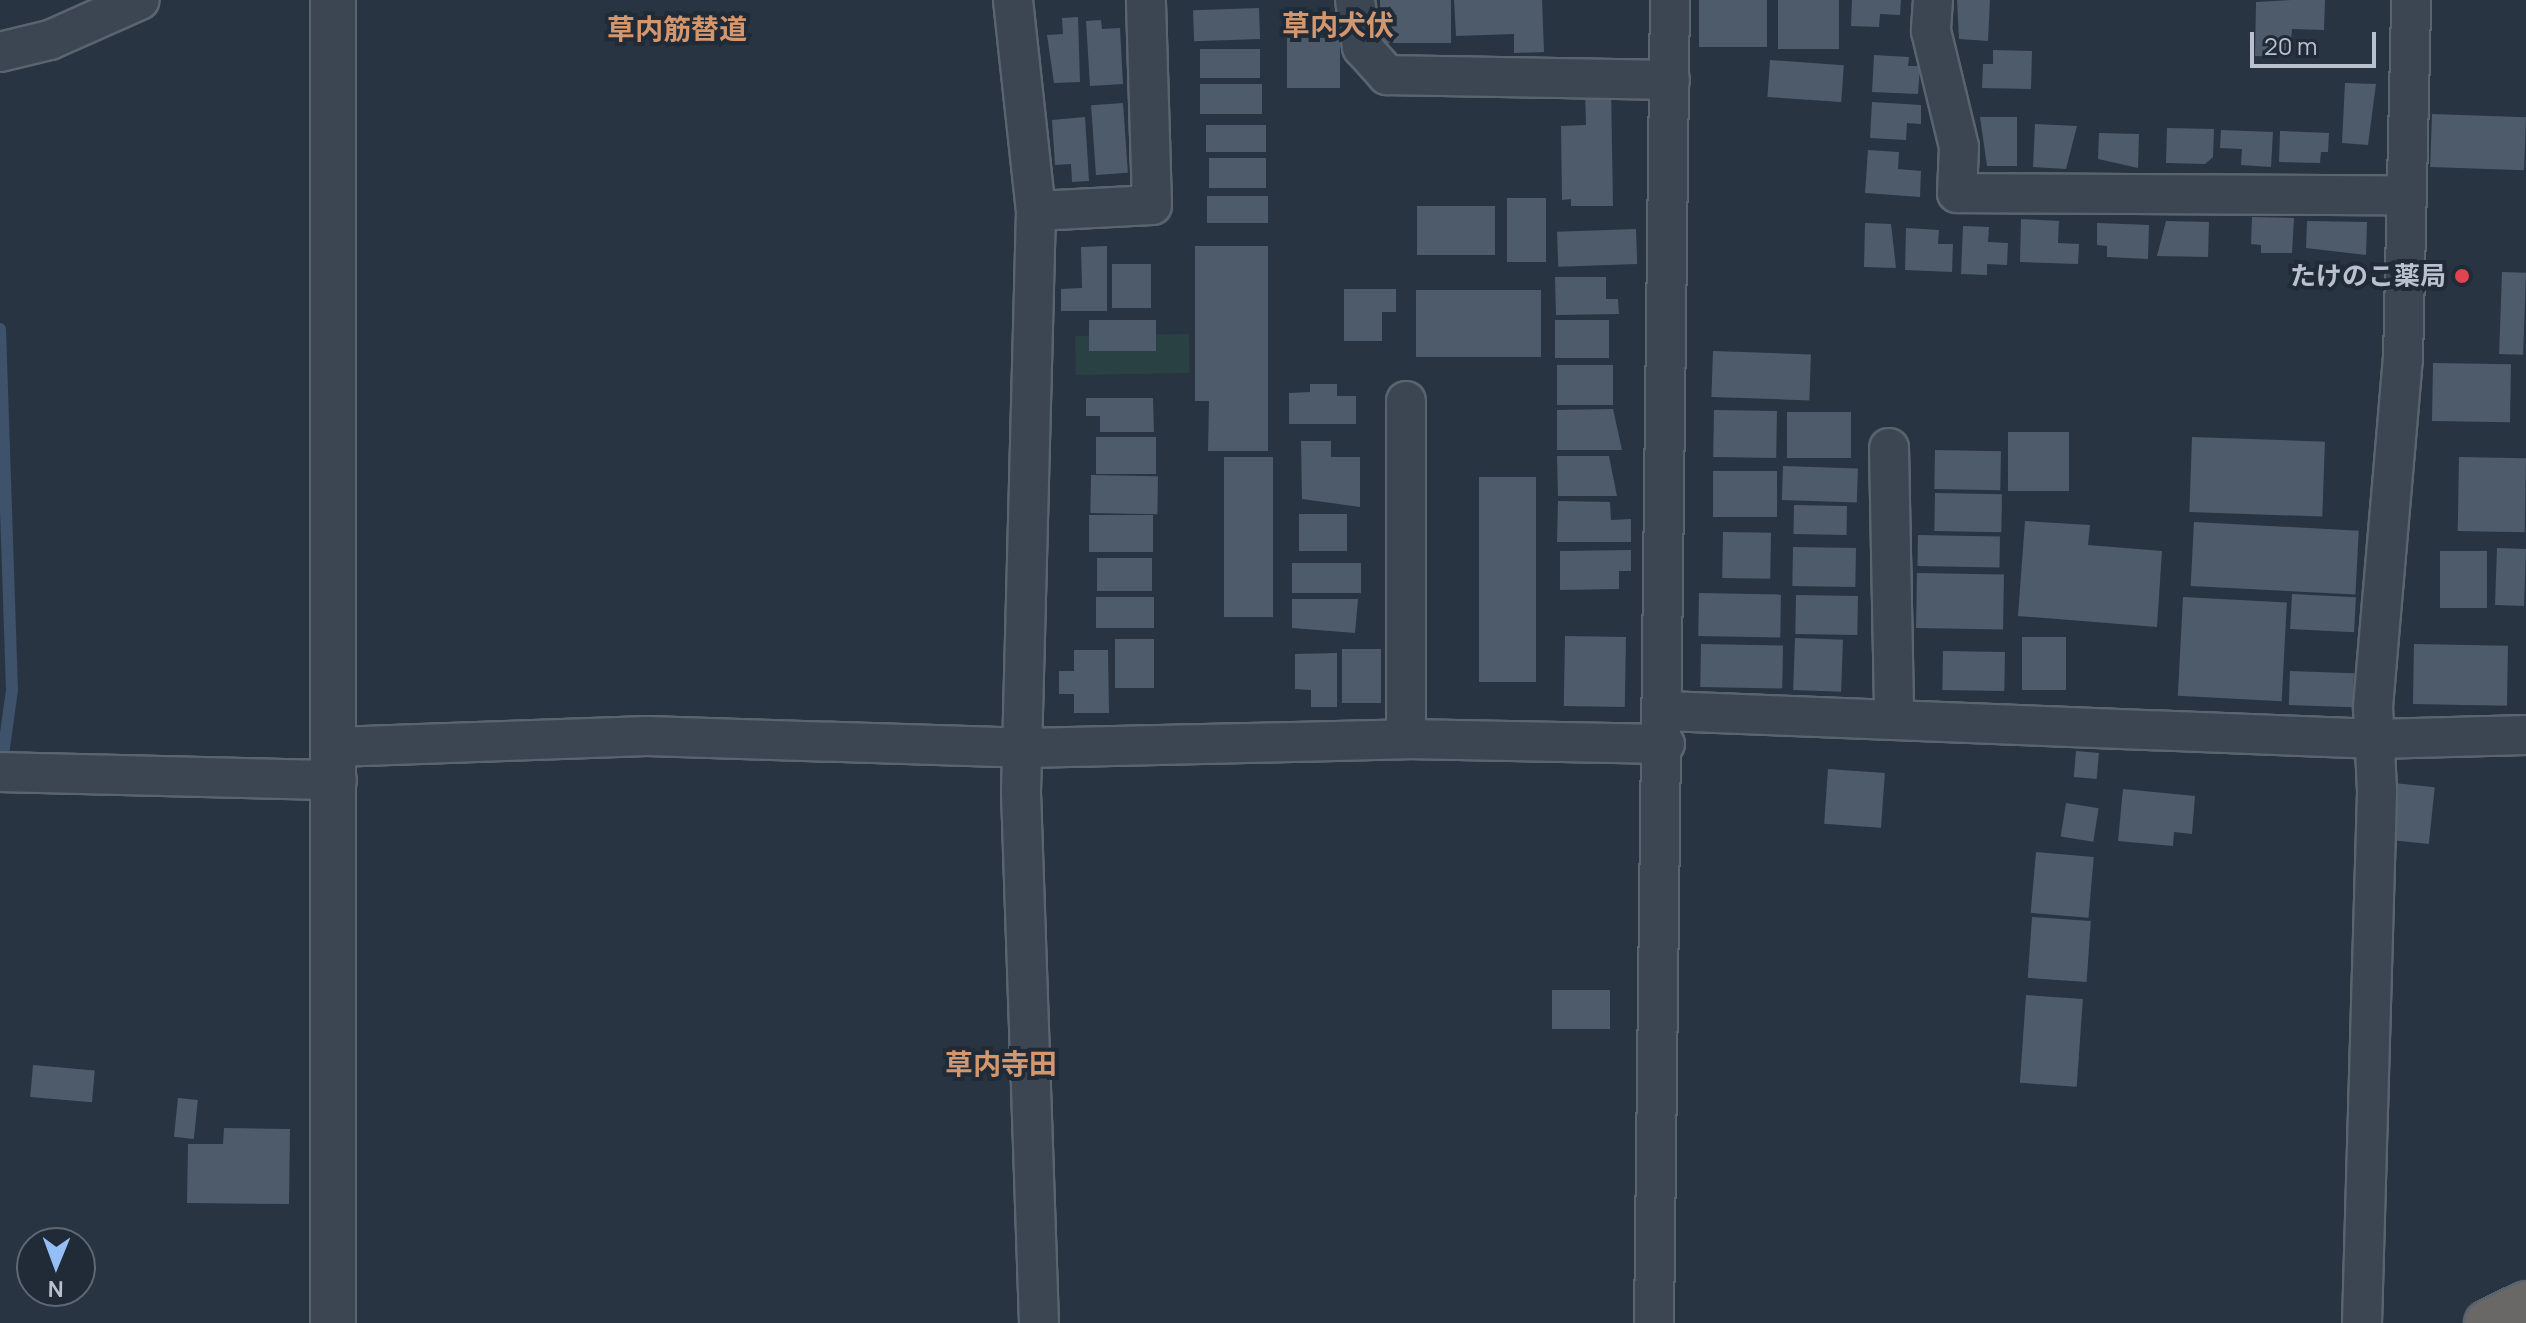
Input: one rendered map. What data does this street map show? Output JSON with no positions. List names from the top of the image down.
{
  "districts": ["草内犬伏", "草内筋替道", "草内寺田"],
  "places": ["たけのこ薬局"],
  "scale_bar": "20 m",
  "north": "bottom"
}
